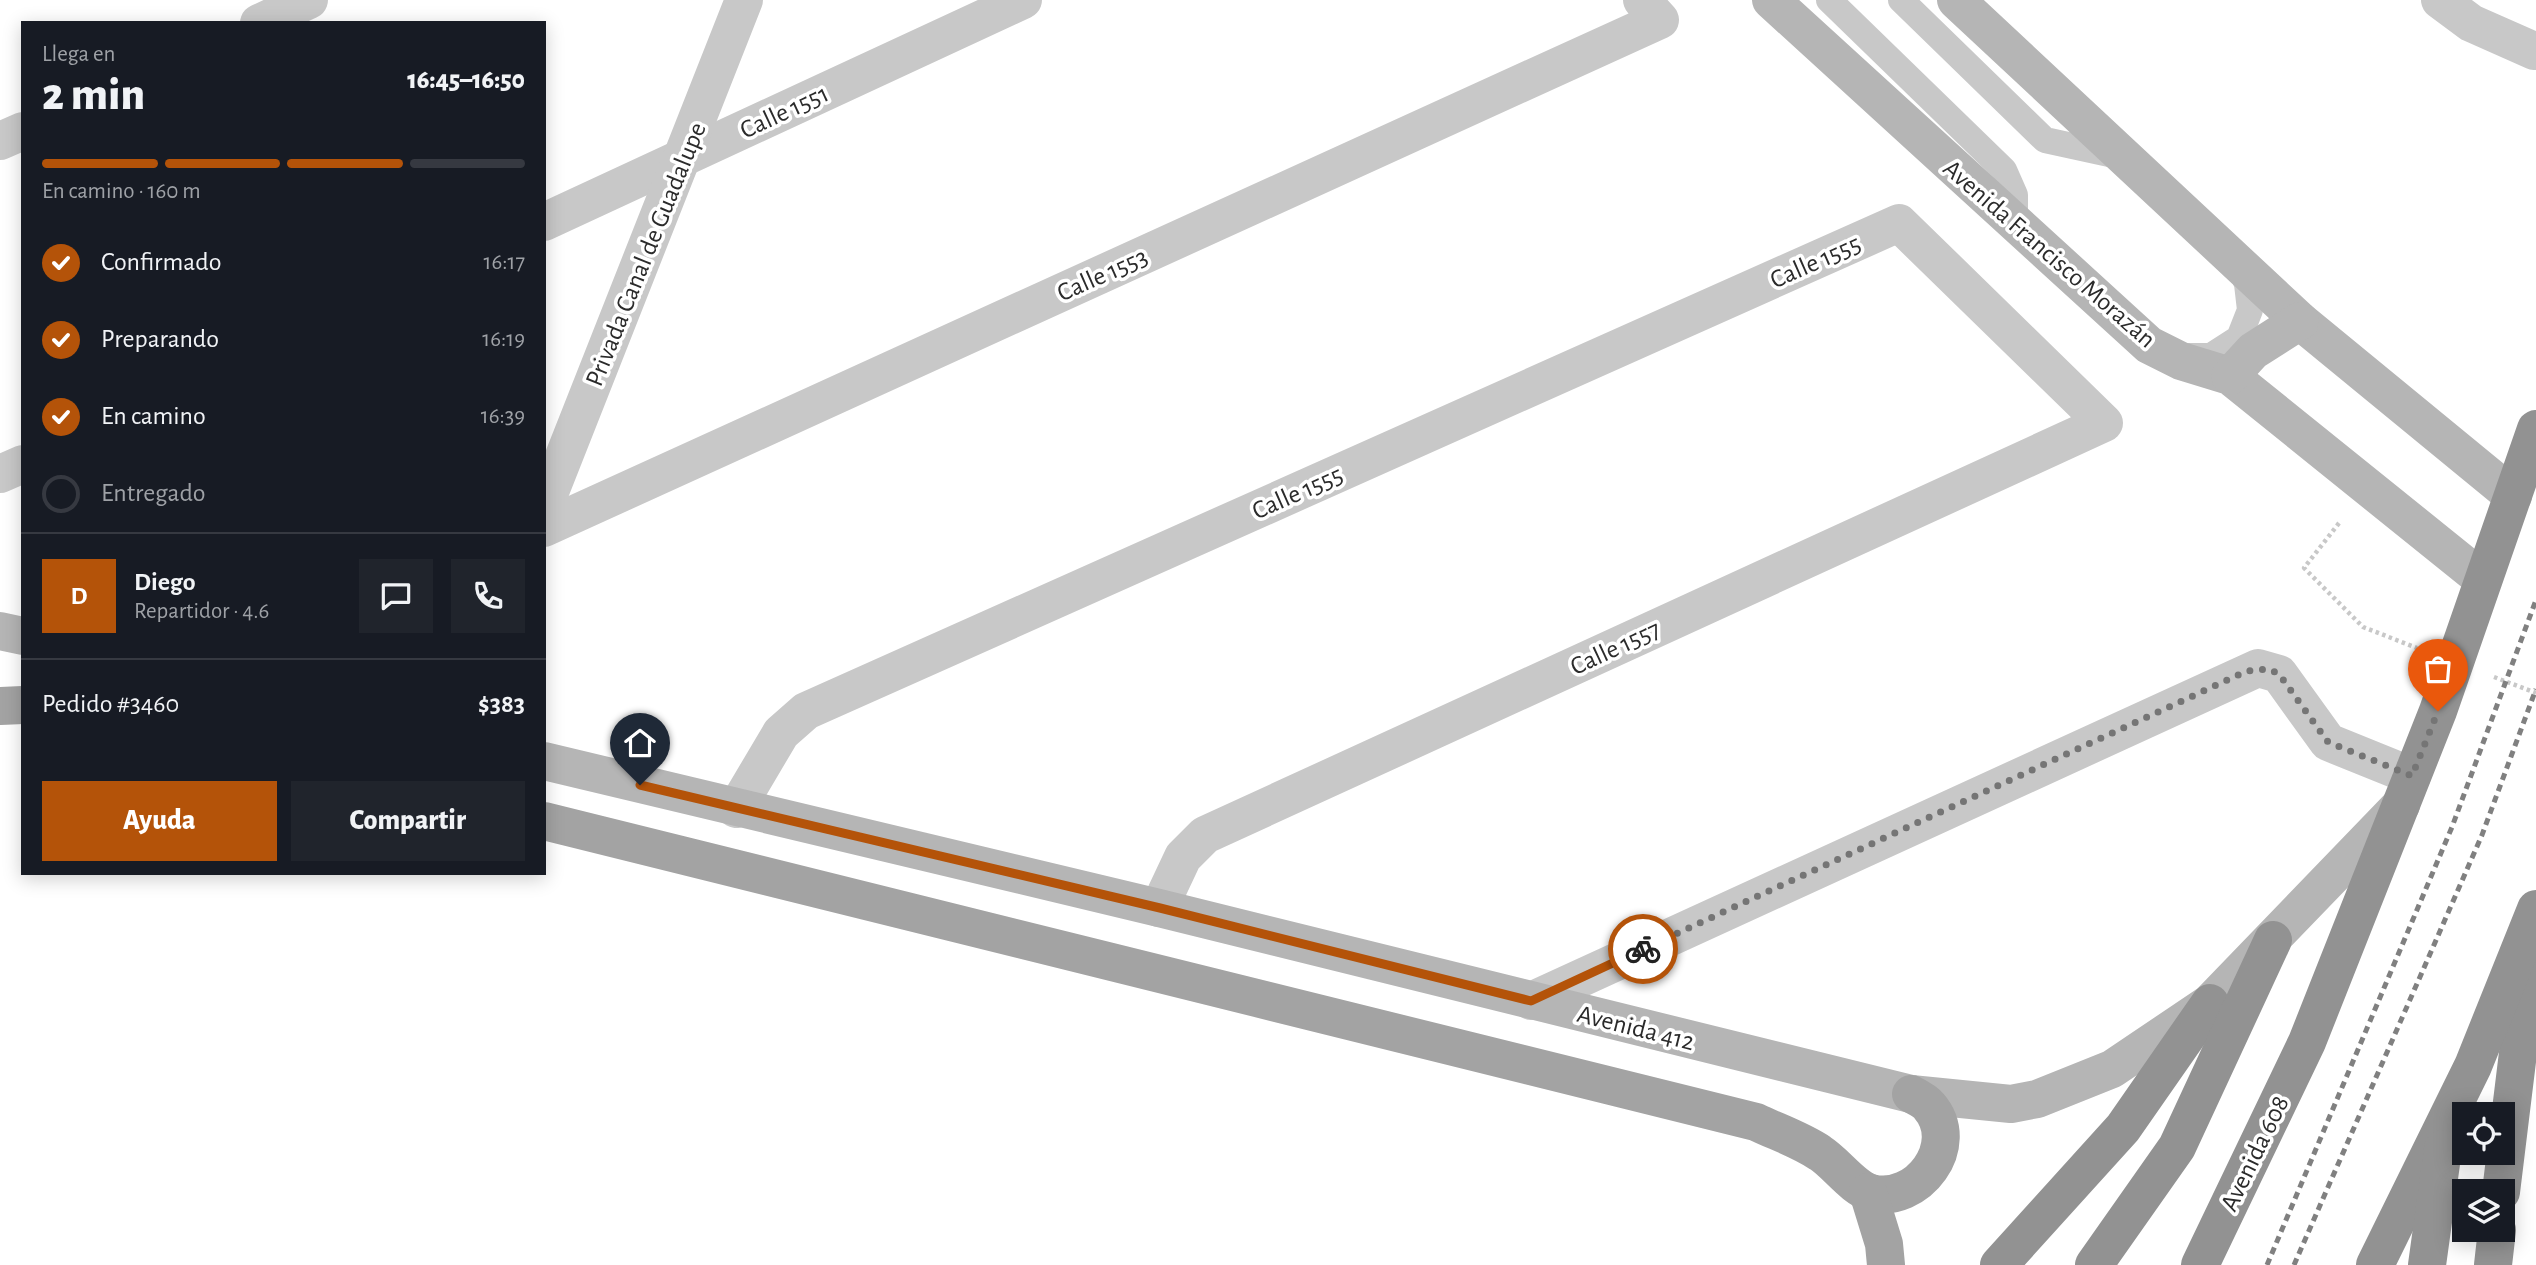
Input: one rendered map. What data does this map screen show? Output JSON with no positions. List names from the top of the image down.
{
  "streets": {
    "highway": ["Avenida 608"],
    "street": [
      "Calle 1551",
      "Avenida Francisco Morazán",
      "Privada Canal de Guadalupe",
      "Calle 1555",
      "Calle 1553",
      "Calle 1557",
      "Avenida 412"
    ]
  },
  "crossings": [
    ["Calle 1551", "Privada Canal de Guadalupe"],
    ["Avenida Francisco Morazán", "Avenida 608"],
    ["Calle 1555", "Calle 1557"],
    ["Calle 1555", "Avenida 412"],
    ["Calle 1557", "Avenida 412"],
    ["Avenida 412", "Avenida 608"]
  ],
  "page": {
    "heading": ["2 min", "Llega en", "16:45–16:50"],
    "panel": [
      "Diego",
      "Repartidor · 4.6",
      "Pedido #3460",
      "$383"
    ],
    "bar": "En camino · 160 m",
    "list": [
      ["Confirmado", "16:17"],
      ["Preparando", "16:19"],
      ["En camino", "16:39"],
      "Entregado"
    ],
    "round": "D",
    "buttons": ["Ayuda", "Compartir"]
  }
}
